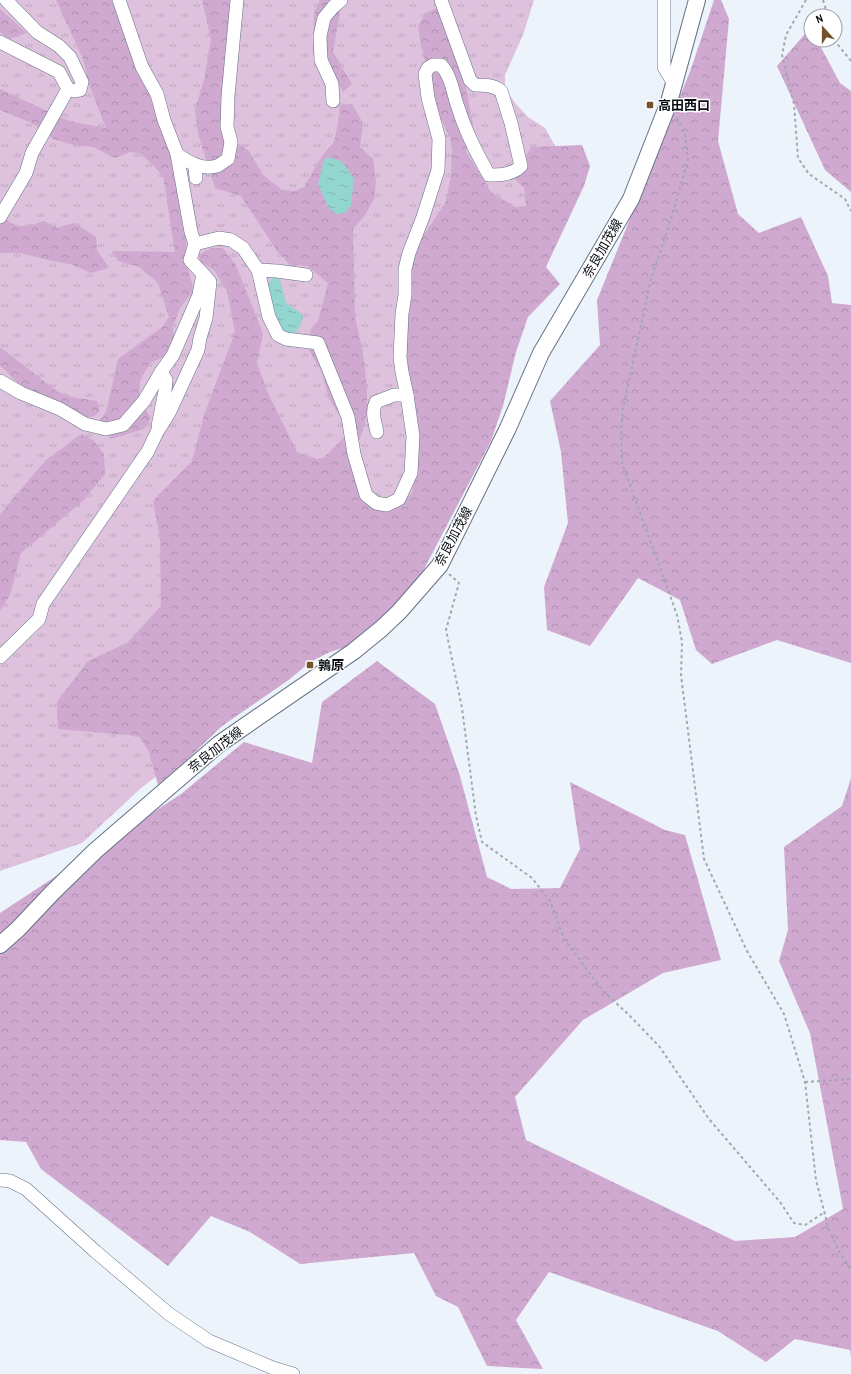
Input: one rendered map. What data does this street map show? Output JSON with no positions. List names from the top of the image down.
{
  "streets": {
    "main road": ["奈良加茂線"]
  },
  "places": {
    "transit": ["高田西口", "鶉原"]
  },
  "north": "top"
}
